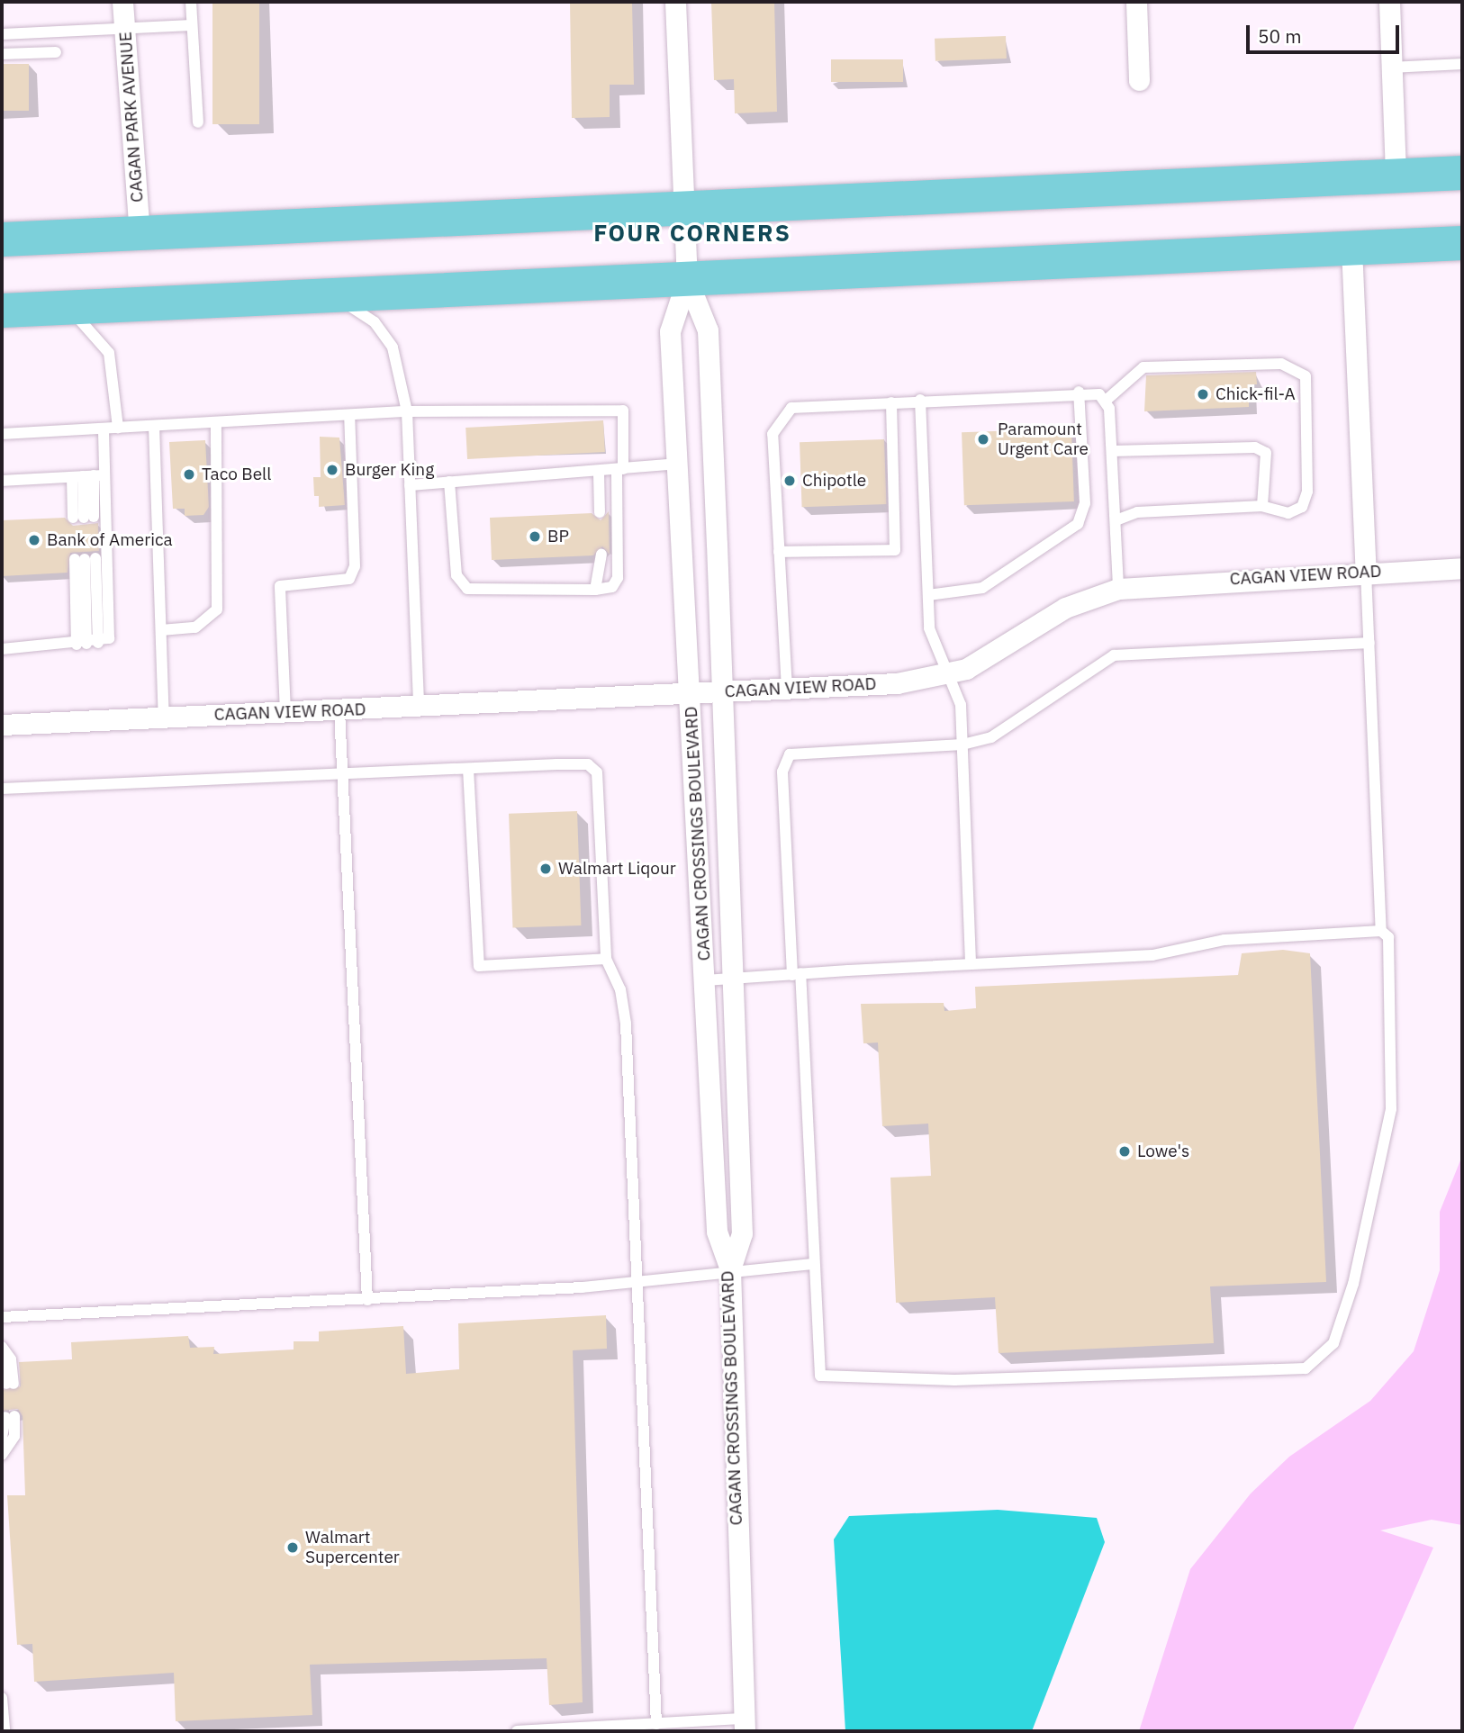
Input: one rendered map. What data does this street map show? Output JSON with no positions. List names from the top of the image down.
{
  "streets": {
    "street": ["CAGAN PARK AVENUE", "CAGAN VIEW ROAD", "CAGAN CROSSINGS BOULEVARD"]
  },
  "crossings": [
    ["CAGAN VIEW ROAD", "CAGAN CROSSINGS BOULEVARD"]
  ],
  "districts": ["FOUR CORNERS"],
  "places": [
    "Chick-fil-A",
    "Paramount Urgent Care",
    "Burger King",
    "Taco Bell",
    "Chipotle",
    "BP",
    "Bank of America",
    "Walmart Liqour",
    "Lowe's",
    "Walmart Supercenter"
  ],
  "scale_bar": "50 m"
}
